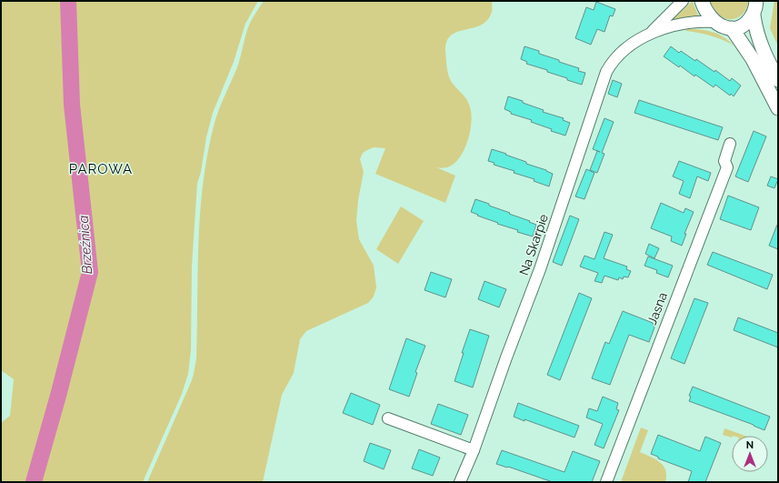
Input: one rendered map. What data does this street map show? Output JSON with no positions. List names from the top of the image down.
{
  "streets": {
    "street": ["Na Skarpie", "Jasna"]
  },
  "districts": ["PAROWA"],
  "water": ["Brzeźnica"],
  "north": "top"
}
